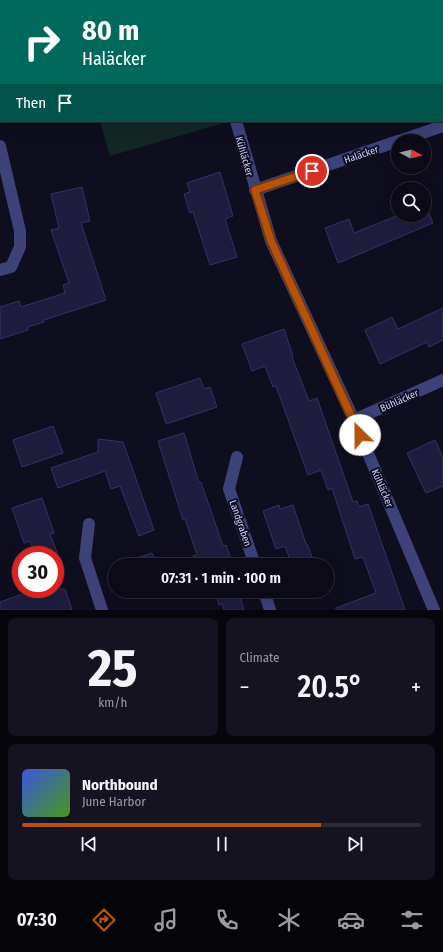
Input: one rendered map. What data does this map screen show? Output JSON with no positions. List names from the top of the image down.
{
  "streets": {
    "street": [
      "Haläcker",
      "Kühläcker",
      "Bühläcker",
      "Landgraben"
    ]
  },
  "crossings": [
    ["Haläcker", "Kühläcker"],
    ["Kühläcker", "Bühläcker"]
  ],
  "north": "right",
  "page": {
    "turn": ["80 m", "Haläcker"],
    "then": "Then",
    "limit": "30",
    "trip": "07:31 · 1 min · 100 m",
    "tile": [
      ["25", "km/h"],
      "Climate"
    ],
    "heat": ["−", "20.5°", "+"],
    "song": ["Northbound", "June Harbor"],
    "tabs": "07:30"
  }
}
